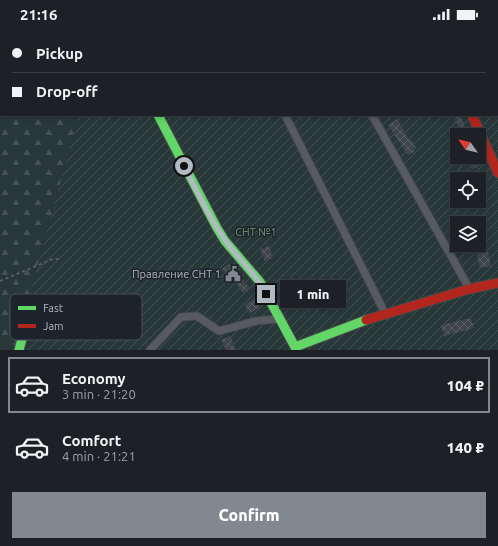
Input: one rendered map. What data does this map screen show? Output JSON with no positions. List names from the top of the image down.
{
  "parks": ["СНТ №1"],
  "places": {
    "public building": ["Правление СНТ 1"]
  },
  "legend": ["Fast", "Jam"],
  "north": "top left",
  "page": {
    "status": "21:16",
    "banner": ["Pickup", "Drop-off"],
    "bubble": "1 min",
    "list": [
      {
        "name": "Economy",
        "note": "3 min · 21:20",
        "value": "104 ₽"
      },
      {
        "name": "Comfort",
        "note": "4 min · 21:21",
        "value": "140 ₽"
      }
    ],
    "buttons": "Confirm"
  }
}
